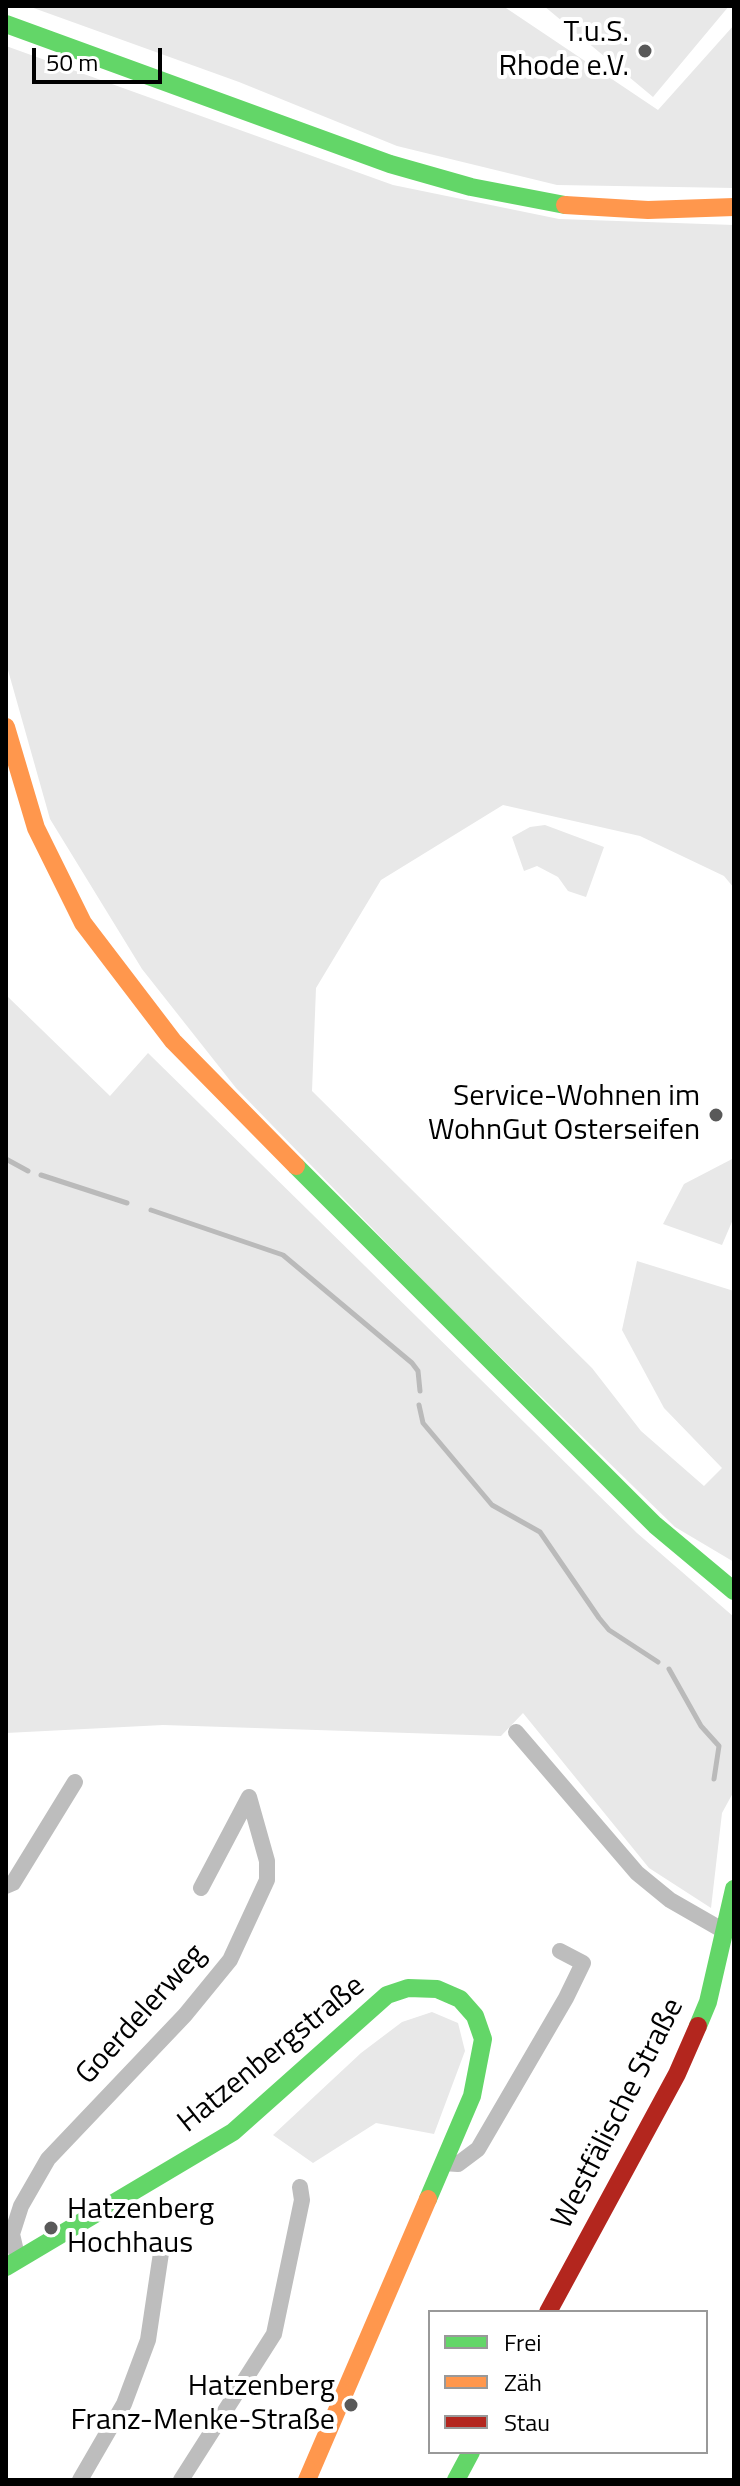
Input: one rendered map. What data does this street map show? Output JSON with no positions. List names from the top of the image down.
{
  "streets": {
    "main road": ["Hatzenbergstraße", "Westfälische Straße"],
    "street": ["Goerdelerweg"]
  },
  "crossings": [
    ["Goerdelerweg", "Hatzenbergstraße"]
  ],
  "places": [
    "T.u.S. Rhode e.V.",
    "Service-Wohnen im WohnGut Osterseifen",
    "Hatzenberg Hochhaus",
    "Hatzenberg Franz-Menke-Straße"
  ],
  "legend": ["Frei", "Zäh", "Stau"],
  "scale_bar": "50 m"
}
